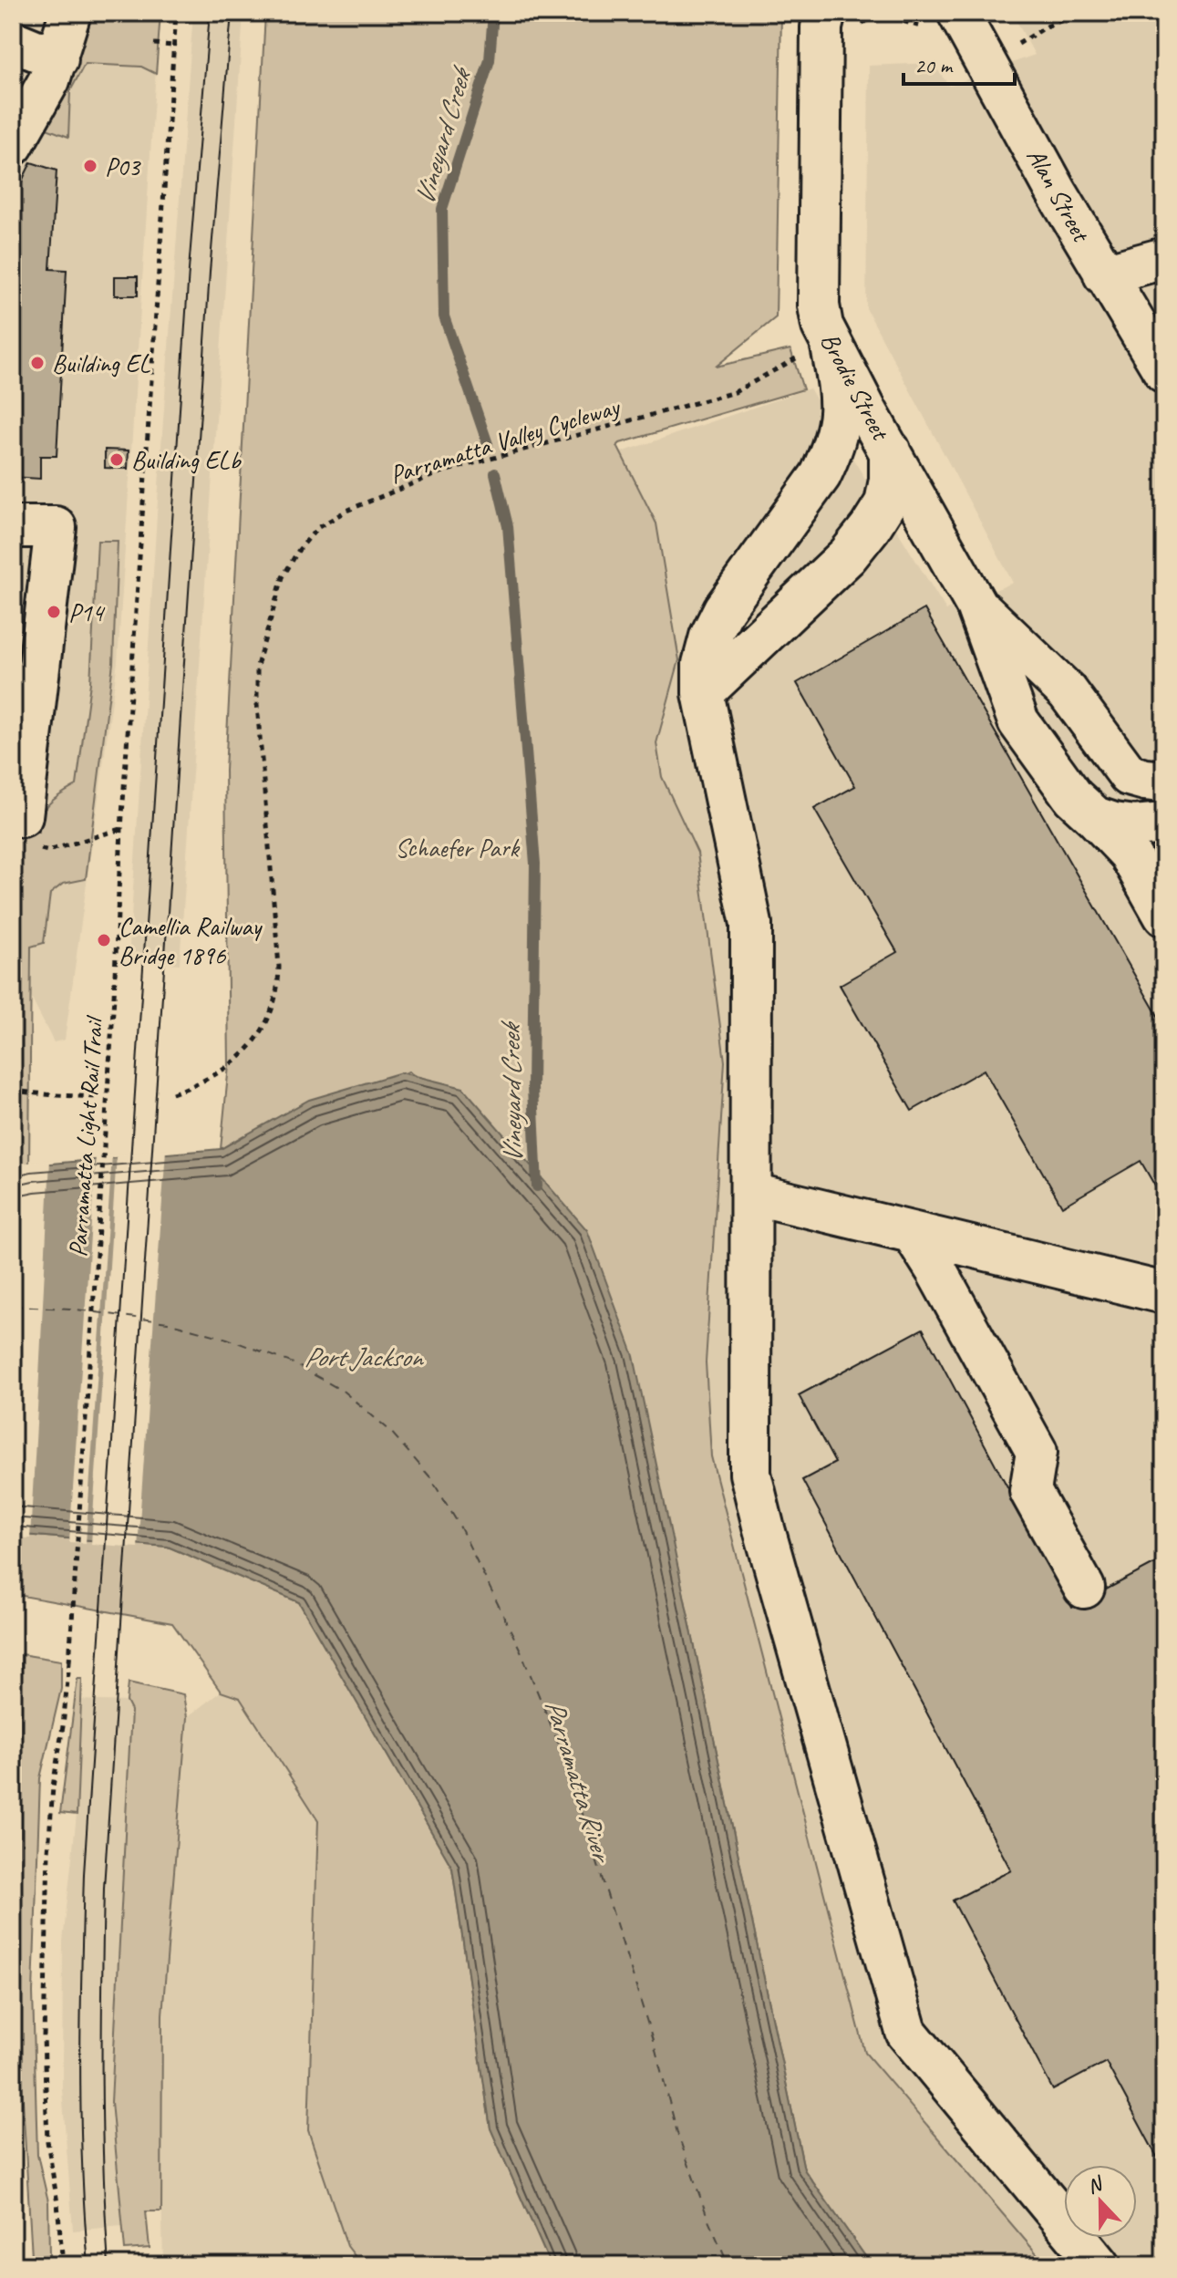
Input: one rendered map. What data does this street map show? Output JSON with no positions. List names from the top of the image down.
{
  "streets": {
    "street": ["Alan Street", "Brodie Street"],
    "path": ["Parramatta Valley Cycleway", "Parramatta Light Rail Trail"]
  },
  "crossings": [
    ["Brodie Street", "Parramatta Valley Cycleway"]
  ],
  "water": ["Vineyard Creek", "Port Jackson", "Parramatta River"],
  "parks": ["Schaefer Park"],
  "places": [
    "P03",
    "Building EL",
    "Building ELb",
    "P14",
    "Camellia Railway Bridge 1896"
  ],
  "scale_bar": "20 m",
  "north": "top"
}
